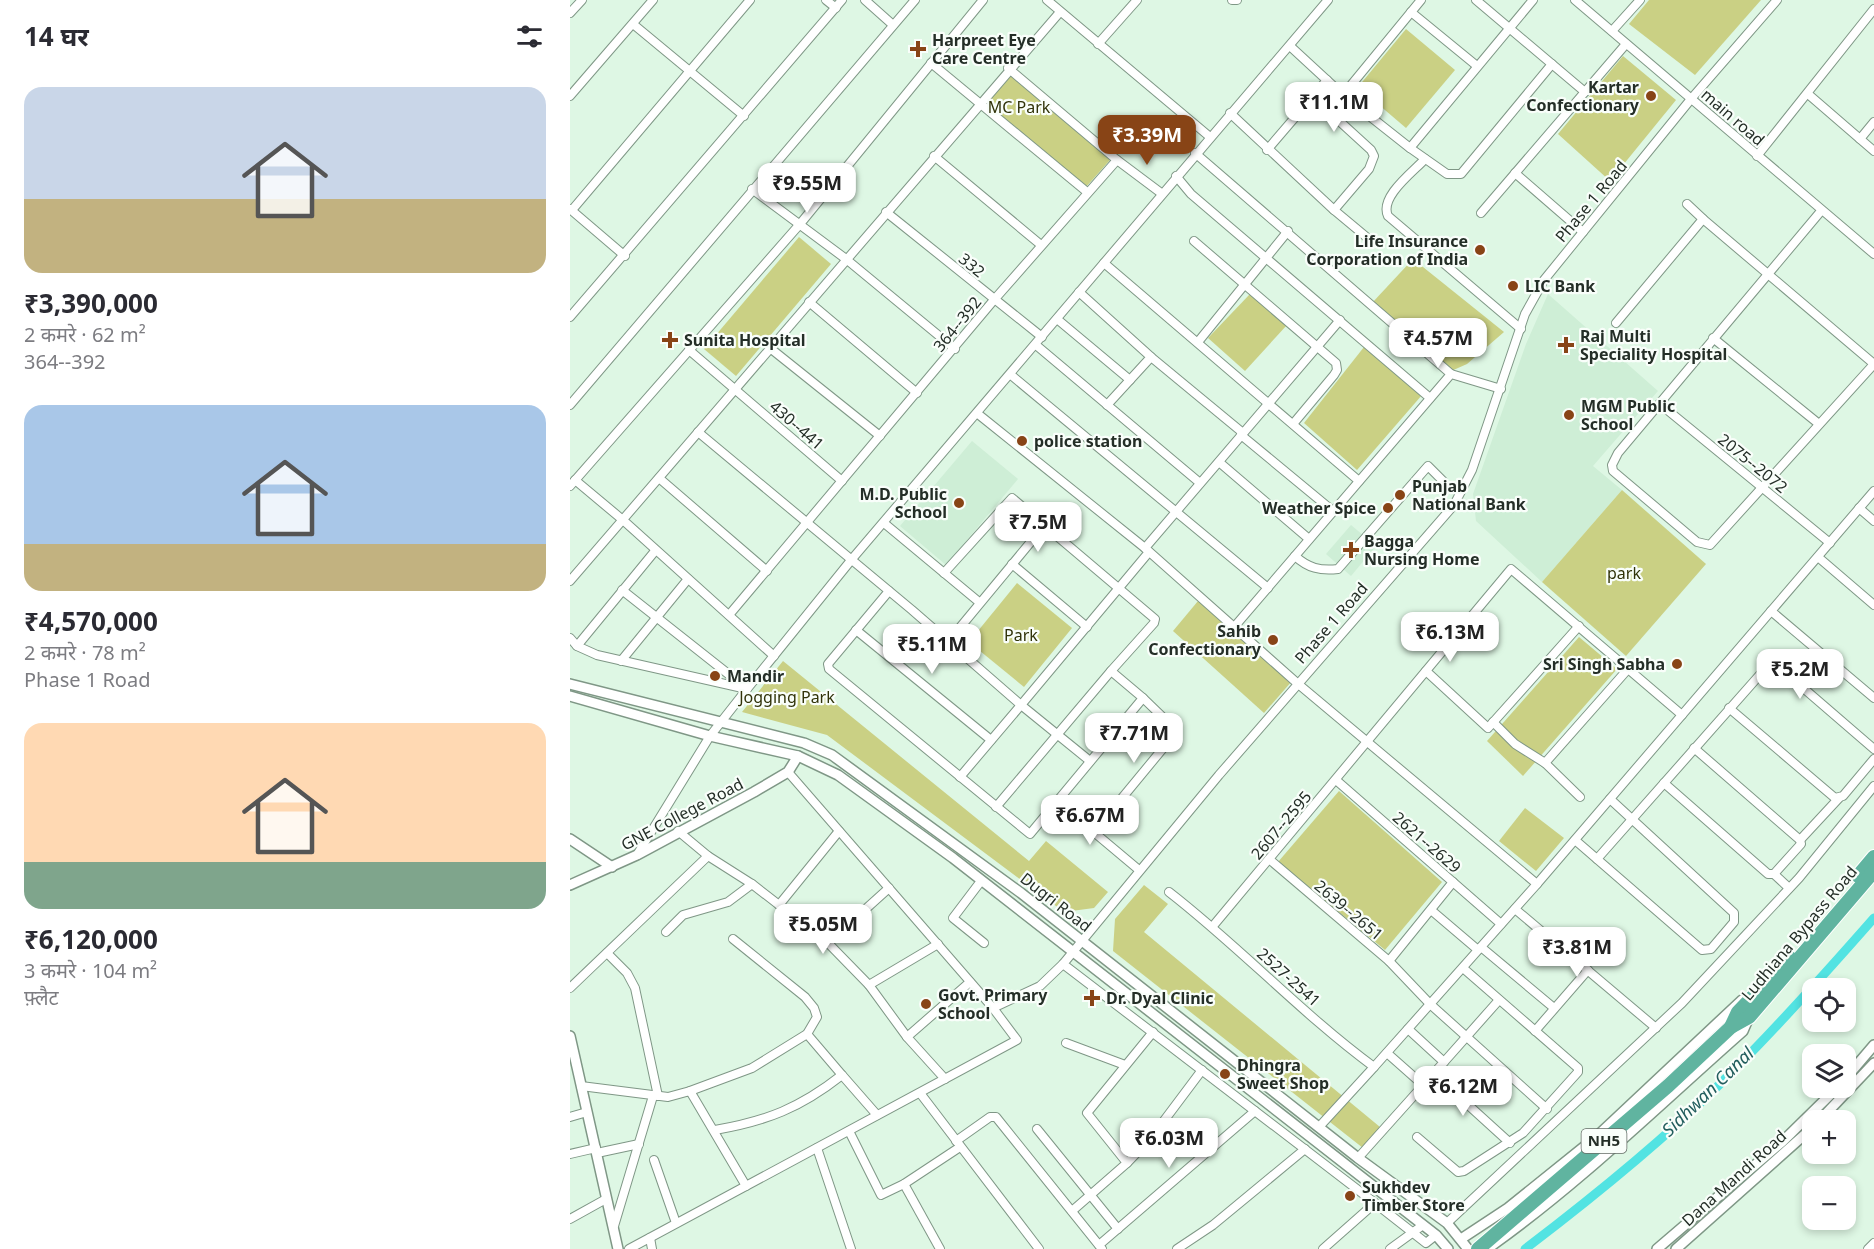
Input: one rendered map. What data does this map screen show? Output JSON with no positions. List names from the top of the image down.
{
  "streets": {
    "highway": ["Ludhiana Bypass Road", "NH5"],
    "street": [
      "main road",
      "Phase 1 Road",
      "332",
      "364--392",
      "430--441",
      "2075--2072",
      "GNE College Road",
      "2607--2595",
      "2621--2629",
      "Dugri Road",
      "2639--2651",
      "2527-2541",
      "Dana Mandi Road"
    ]
  },
  "crossings": [
    ["main road", "Phase 1 Road"],
    ["Phase 1 Road", "Dugri Road"],
    ["332", "364--392"],
    ["364--392", "430--441"],
    ["GNE College Road", "Dugri Road"],
    ["2607--2595", "2621--2629"],
    ["2607--2595", "2639--2651"],
    ["2607--2595", "2527-2541"],
    ["2621--2629", "2639--2651"],
    ["Ludhiana Bypass Road", "NH5"]
  ],
  "water": ["Sidhwan Canal"],
  "parks": [
    "MC Park",
    "park",
    "Park",
    "Jogging Park"
  ],
  "places": {
    "health": [
      "Harpreet Eye Care Centre",
      "Sunita Hospital",
      "Raj Multi Speciality Hospital",
      "Bagga Nursing Home",
      "Dr. Dyal Clinic"
    ],
    "other": [
      "Kartar Confectionary",
      "Life Insurance Corporation of India",
      "LIC Bank",
      "MGM Public School",
      "police station",
      "Punjab National Bank",
      "M.D. Public School",
      "Weather Spice",
      "Sahib Confectionary",
      "Sri Singh Sabha",
      "Mandir",
      "Govt. Primary School",
      "Dhingra Sweet Shop",
      "Sukhdev Timber Store"
    ]
  },
  "page": {
    "heading": "14 घर",
    "list": [
      {
        "name": "₹3,390,000",
        "note": "2 कमरे · 62 m² · 364--392"
      },
      {
        "name": "₹4,570,000",
        "note": "2 कमरे · 78 m² · Phase 1 Road"
      },
      {
        "name": "₹6,120,000",
        "note": "3 कमरे · 104 m² · फ़्लैट"
      }
    ],
    "price": [
      "₹11.1M",
      "₹3.39M",
      "₹9.55M",
      "₹4.57M",
      "₹7.5M",
      "₹6.13M",
      "₹5.11M",
      "₹5.2M",
      "₹7.71M",
      "₹6.67M",
      "₹5.05M",
      "₹3.81M",
      "₹6.12M",
      "₹6.03M"
    ],
    "map_buttons": ["+", "−"]
  }
}
